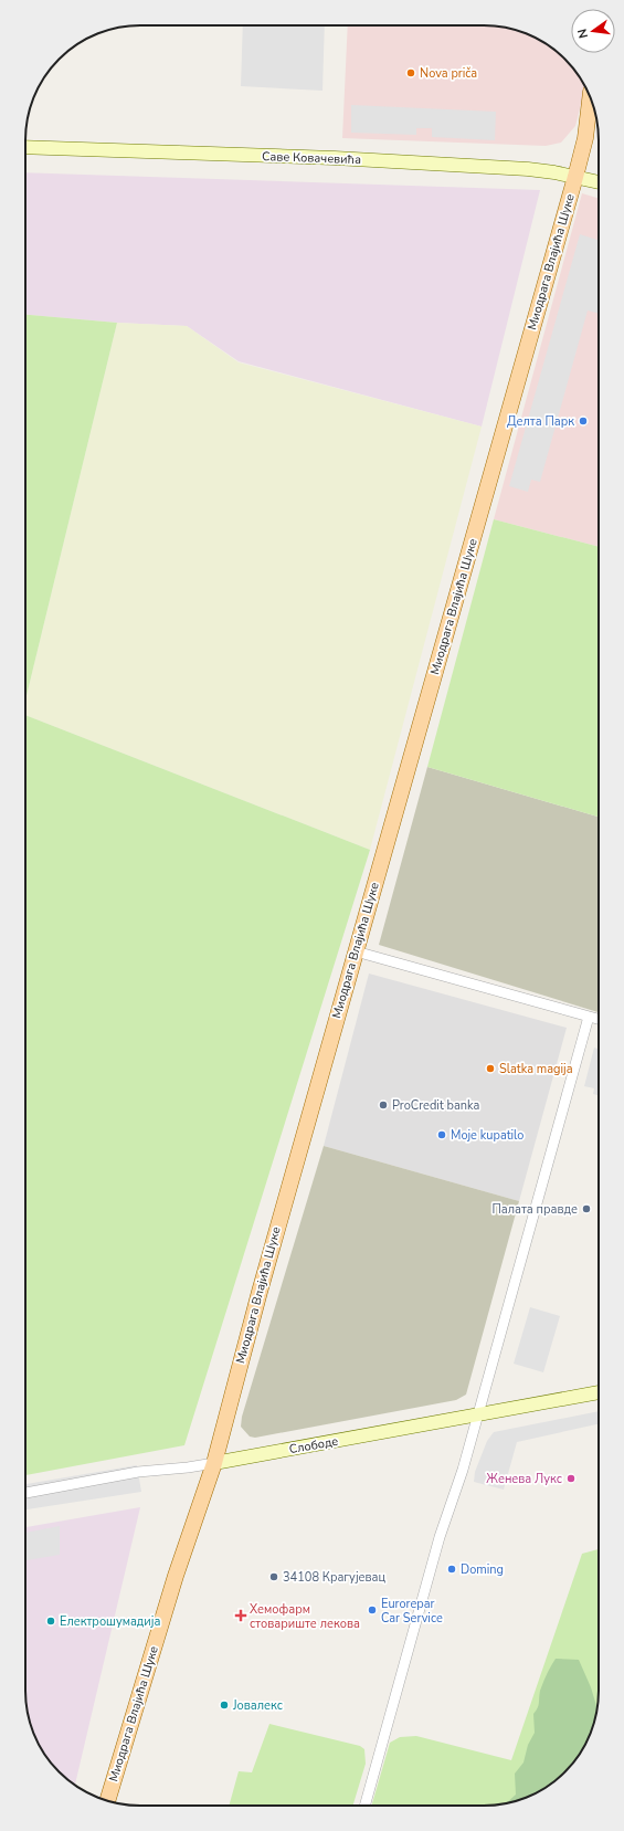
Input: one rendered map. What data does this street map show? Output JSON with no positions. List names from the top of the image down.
{
  "streets": {
    "main road": ["Миодрага Влајића Шуке"],
    "street": ["Саве Ковачевића", "Слободе"]
  },
  "crossings": [
    ["Саве Ковачевића", "Миодрага Влајића Шуке"],
    ["Миодрага Влајића Шуке", "Слободе"]
  ],
  "places": {
    "other": [
      "Nova priča",
      "Делта Парк",
      "Slatka magija",
      "ProCredit banka",
      "Moje kupatilo",
      "Палата правде",
      "Женева Лукс",
      "Doming",
      "34108 Крагујевац",
      "Eurorepar Car Service",
      "Електрошумадија",
      "Јовалекс"
    ],
    "health": ["Хемофарм стовариште лекова"]
  },
  "north": "left"
}
